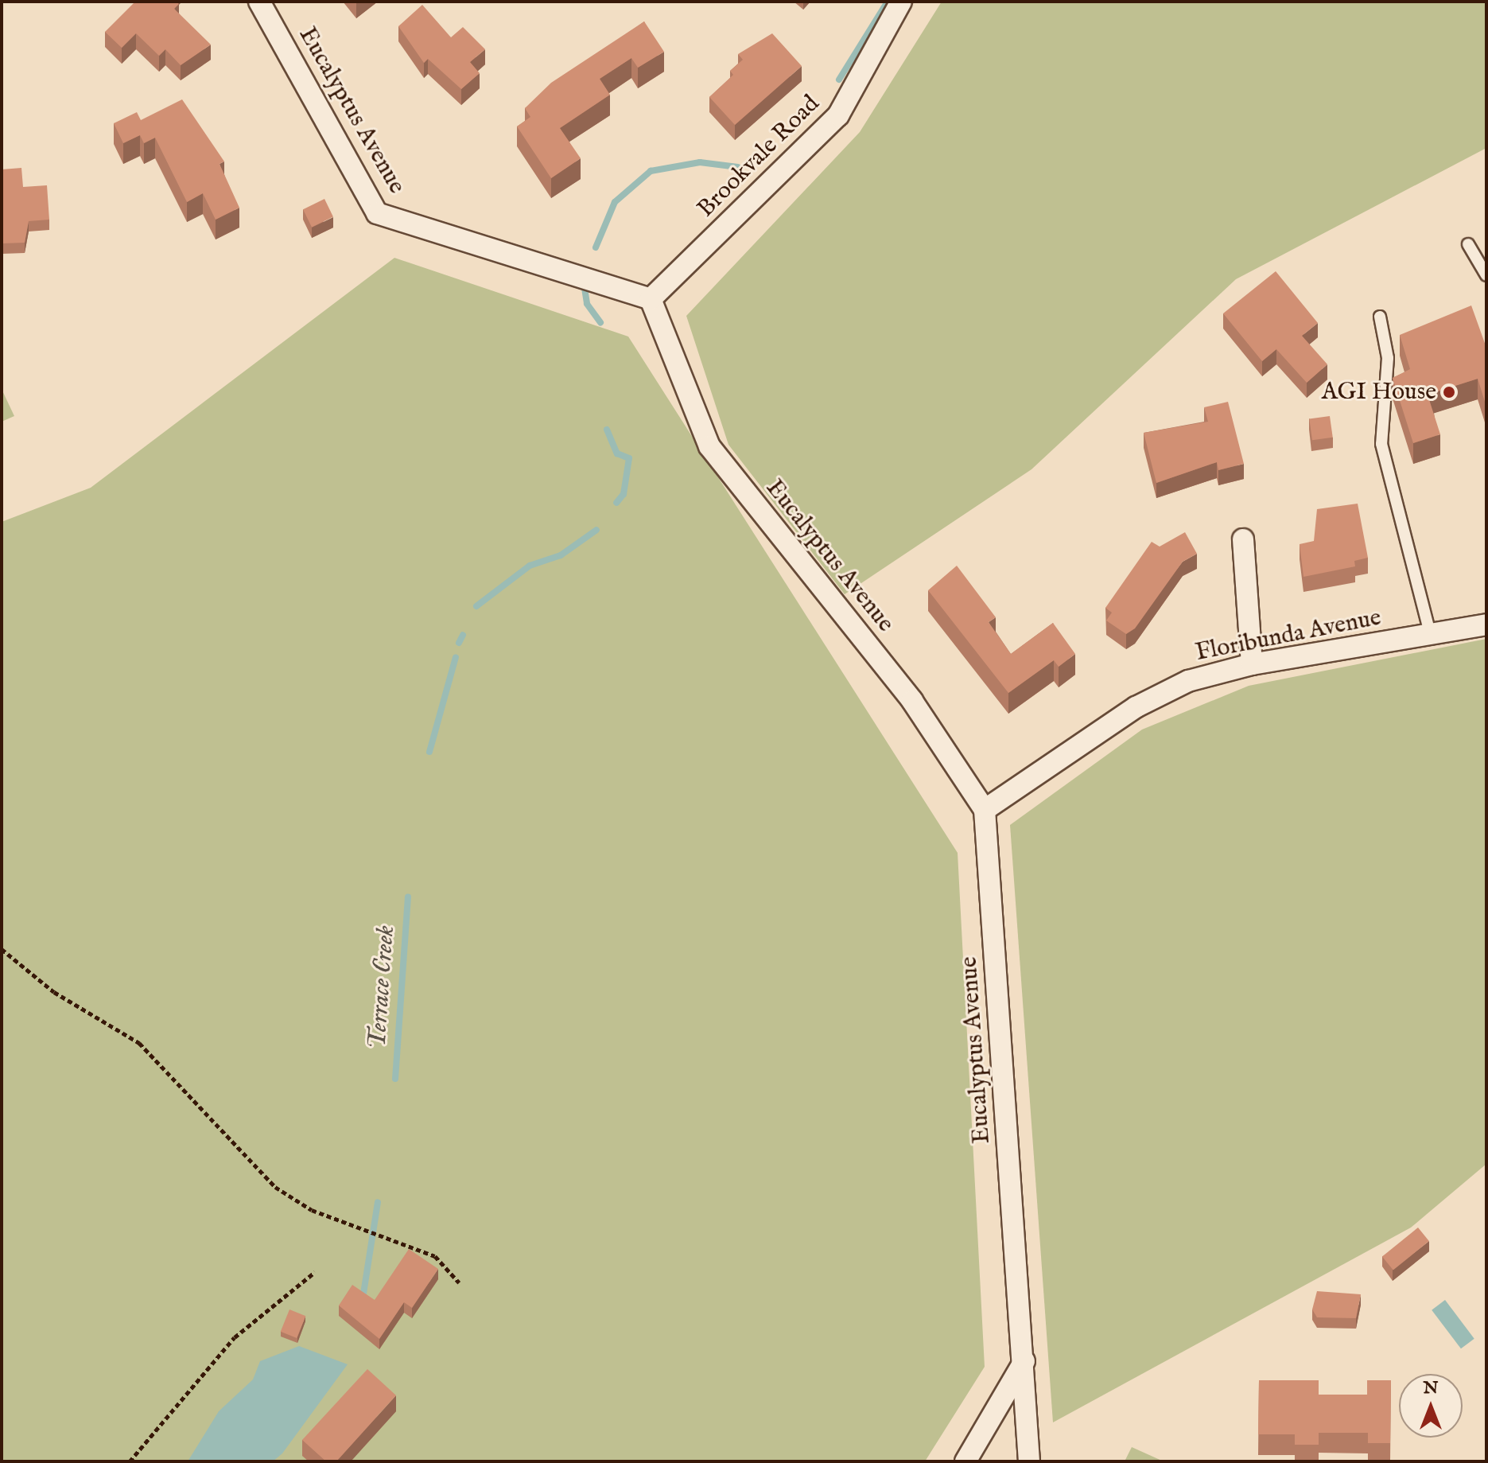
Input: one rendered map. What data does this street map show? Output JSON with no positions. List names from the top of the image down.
{
  "streets": {
    "street": ["Eucalyptus Avenue", "Brookvale Road", "Floribunda Avenue"]
  },
  "crossings": [
    ["Eucalyptus Avenue", "Brookvale Road"],
    ["Eucalyptus Avenue", "Floribunda Avenue"]
  ],
  "water": ["Terrace Creek"],
  "places": ["AGI House"],
  "north": "top"
}
